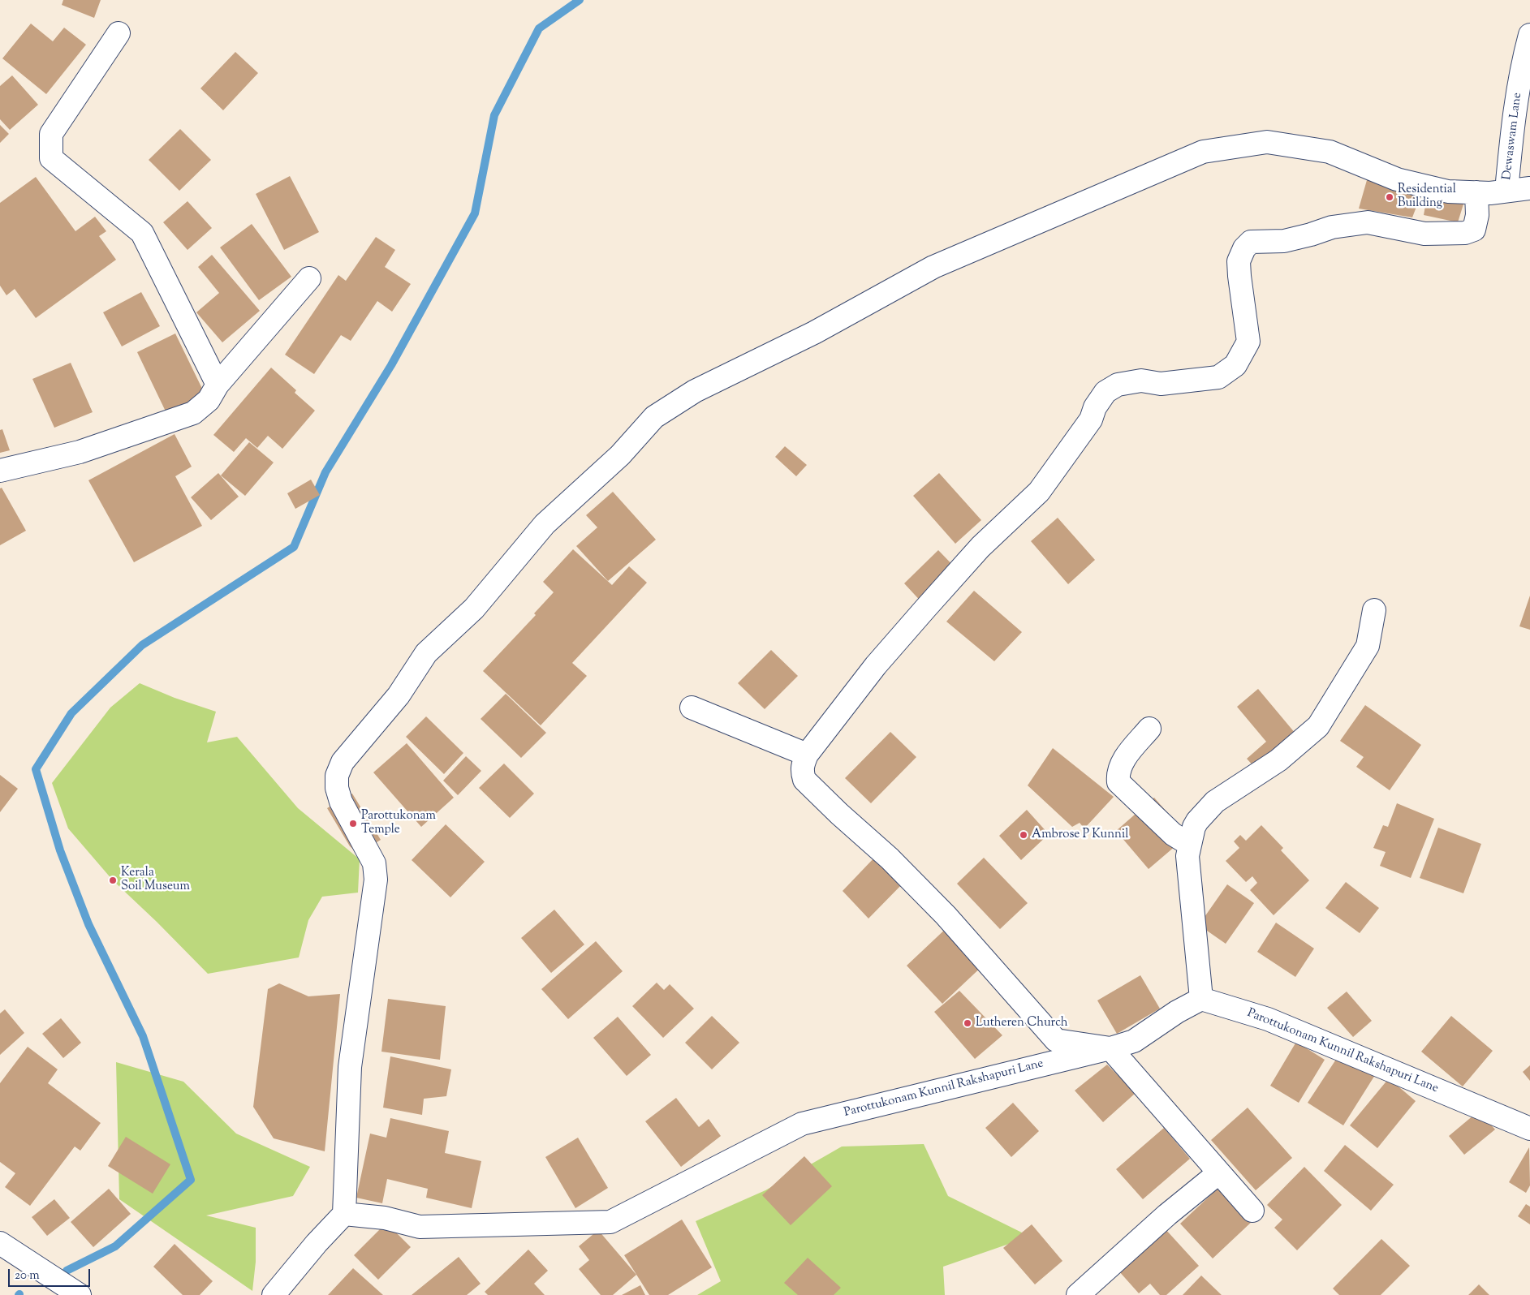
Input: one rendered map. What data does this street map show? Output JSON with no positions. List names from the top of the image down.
{
  "streets": {
    "street": ["Dewaswam Lane", "Parottukonam Kunnil Rakshapuri Lane"]
  },
  "places": [
    "Residential Building",
    "Parottukonam Temple",
    "Ambrose P Kunnil",
    "Kerala Soil Museum",
    "Lutheren Church"
  ],
  "scale_bar": "20 m"
}
